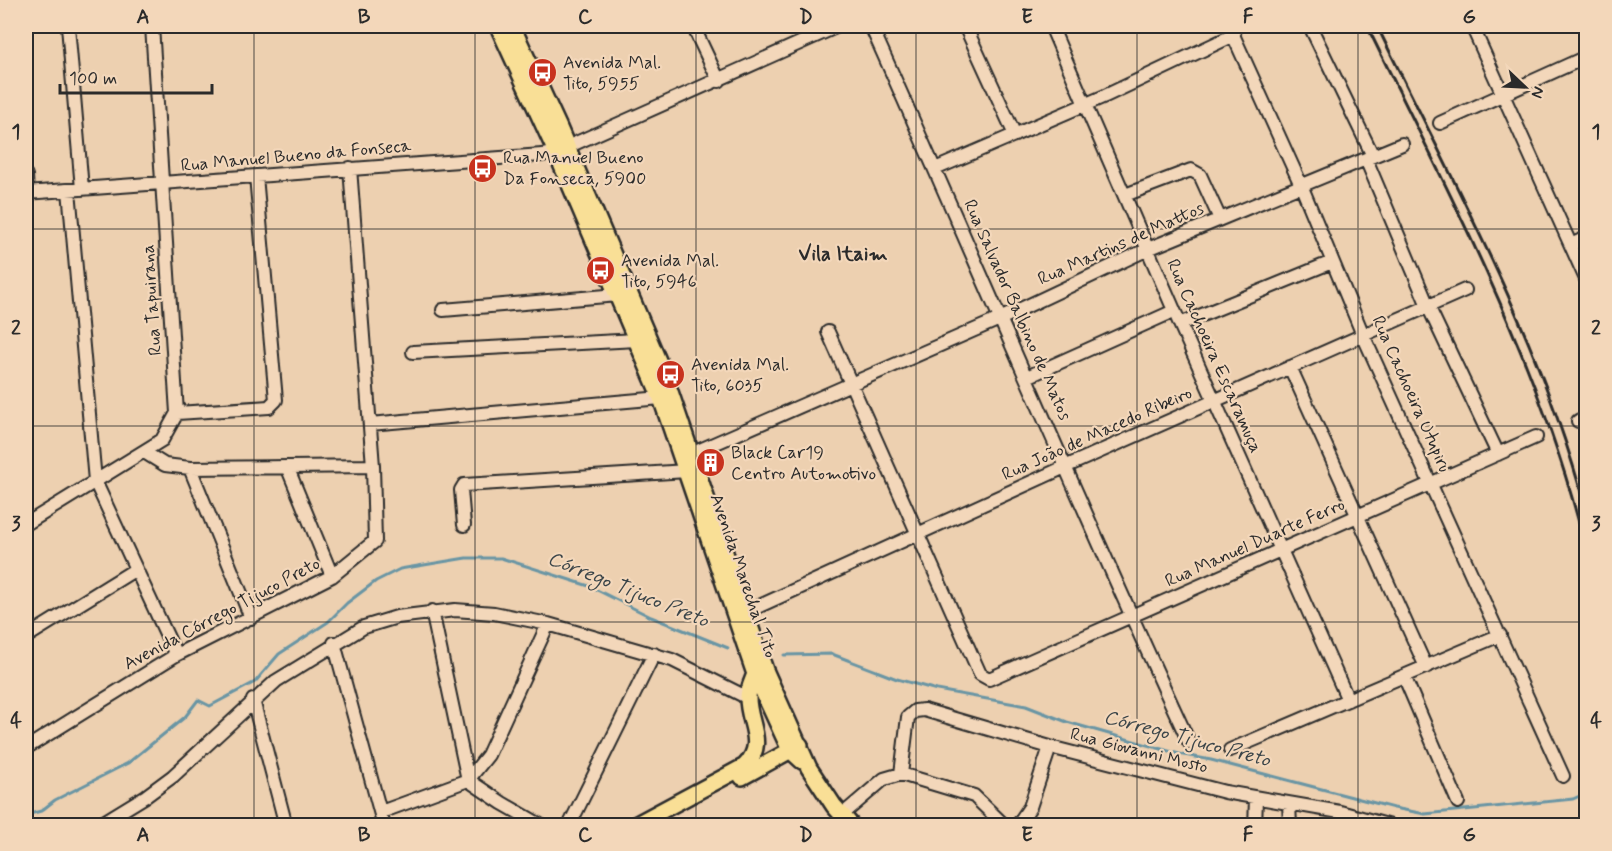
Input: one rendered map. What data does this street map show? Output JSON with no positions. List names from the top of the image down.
{
  "streets": {
    "main road": ["Avenida Marechal Tito"],
    "street": [
      "Rua Manuel Bueno da Fonseca",
      "Rua Martins de Mattos",
      "Rua Tapuirana",
      "Rua Salvador Balbino de Matos",
      "Rua Cachoeira Escaramuça",
      "Rua Cachoeira Utupiru",
      "Rua João de Macedo Ribeiro",
      "Rua Manuel Duarte Ferro",
      "Avenida Córrego Tijuco Preto",
      "Rua Giovanni Mosto"
    ]
  },
  "crossings": [
    ["Rua Manuel Bueno da Fonseca", "Rua Tapuirana"],
    ["Rua Manuel Bueno da Fonseca", "Avenida Marechal Tito"],
    ["Rua Martins de Mattos", "Rua Salvador Balbino de Matos"],
    ["Rua Martins de Mattos", "Rua Cachoeira Escaramuça"],
    ["Rua Martins de Mattos", "Rua Cachoeira Utupiru"],
    ["Rua Martins de Mattos", "Avenida Marechal Tito"],
    ["Rua Salvador Balbino de Matos", "Rua João de Macedo Ribeiro"],
    ["Rua Salvador Balbino de Matos", "Rua Manuel Duarte Ferro"],
    ["Rua Cachoeira Escaramuça", "Rua João de Macedo Ribeiro"],
    ["Rua Cachoeira Escaramuça", "Rua Manuel Duarte Ferro"],
    ["Rua Cachoeira Utupiru", "Rua João de Macedo Ribeiro"],
    ["Rua Cachoeira Utupiru", "Rua Manuel Duarte Ferro"],
    ["Rua João de Macedo Ribeiro", "Rua Manuel Duarte Ferro"],
    ["Rua João de Macedo Ribeiro", "Avenida Marechal Tito"]
  ],
  "districts": ["Vila Itaim"],
  "water": ["Córrego Tijuco Preto"],
  "places": {
    "bus stop": [
      "Avenida Mal. Tito, 5955",
      "Rua Manuel Bueno Da Fonseca, 5900",
      "Avenida Mal. Tito, 5946",
      "Avenida Mal. Tito, 6035"
    ],
    "building": ["Black Car19 Centro Automotivo"]
  },
  "scale_bar": "100 m",
  "north": "bottom right",
  "grid": {
    "columns": [
      "A",
      "B",
      "C",
      "D",
      "E",
      "F",
      "G"
    ],
    "rows": [
      "1",
      "2",
      "3",
      "4"
    ]
  }
}
